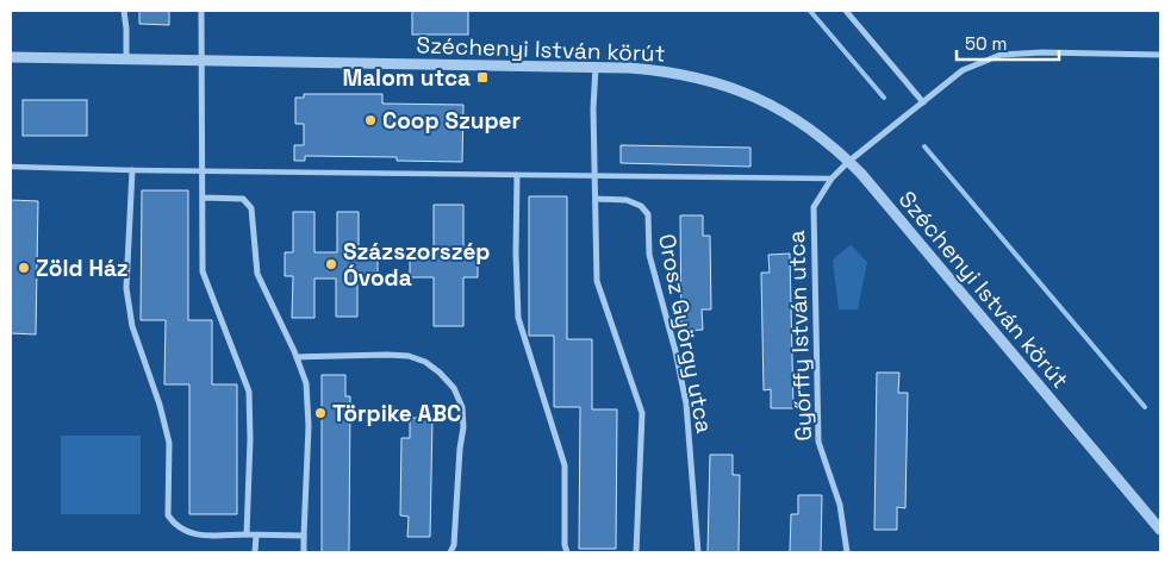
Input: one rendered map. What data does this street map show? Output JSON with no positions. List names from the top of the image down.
{
  "streets": {
    "street": ["Széchenyi István körút", "Orosz György utca", "Győrffy István utca"]
  },
  "crossings": [
    ["Széchenyi István körút", "Győrffy István utca"]
  ],
  "places": {
    "transit": ["Malom utca"],
    "other": [
      "Coop Szuper",
      "Százszorszép Óvoda",
      "Zöld Ház",
      "Törpike ABC"
    ]
  },
  "scale_bar": "50 m"
}
